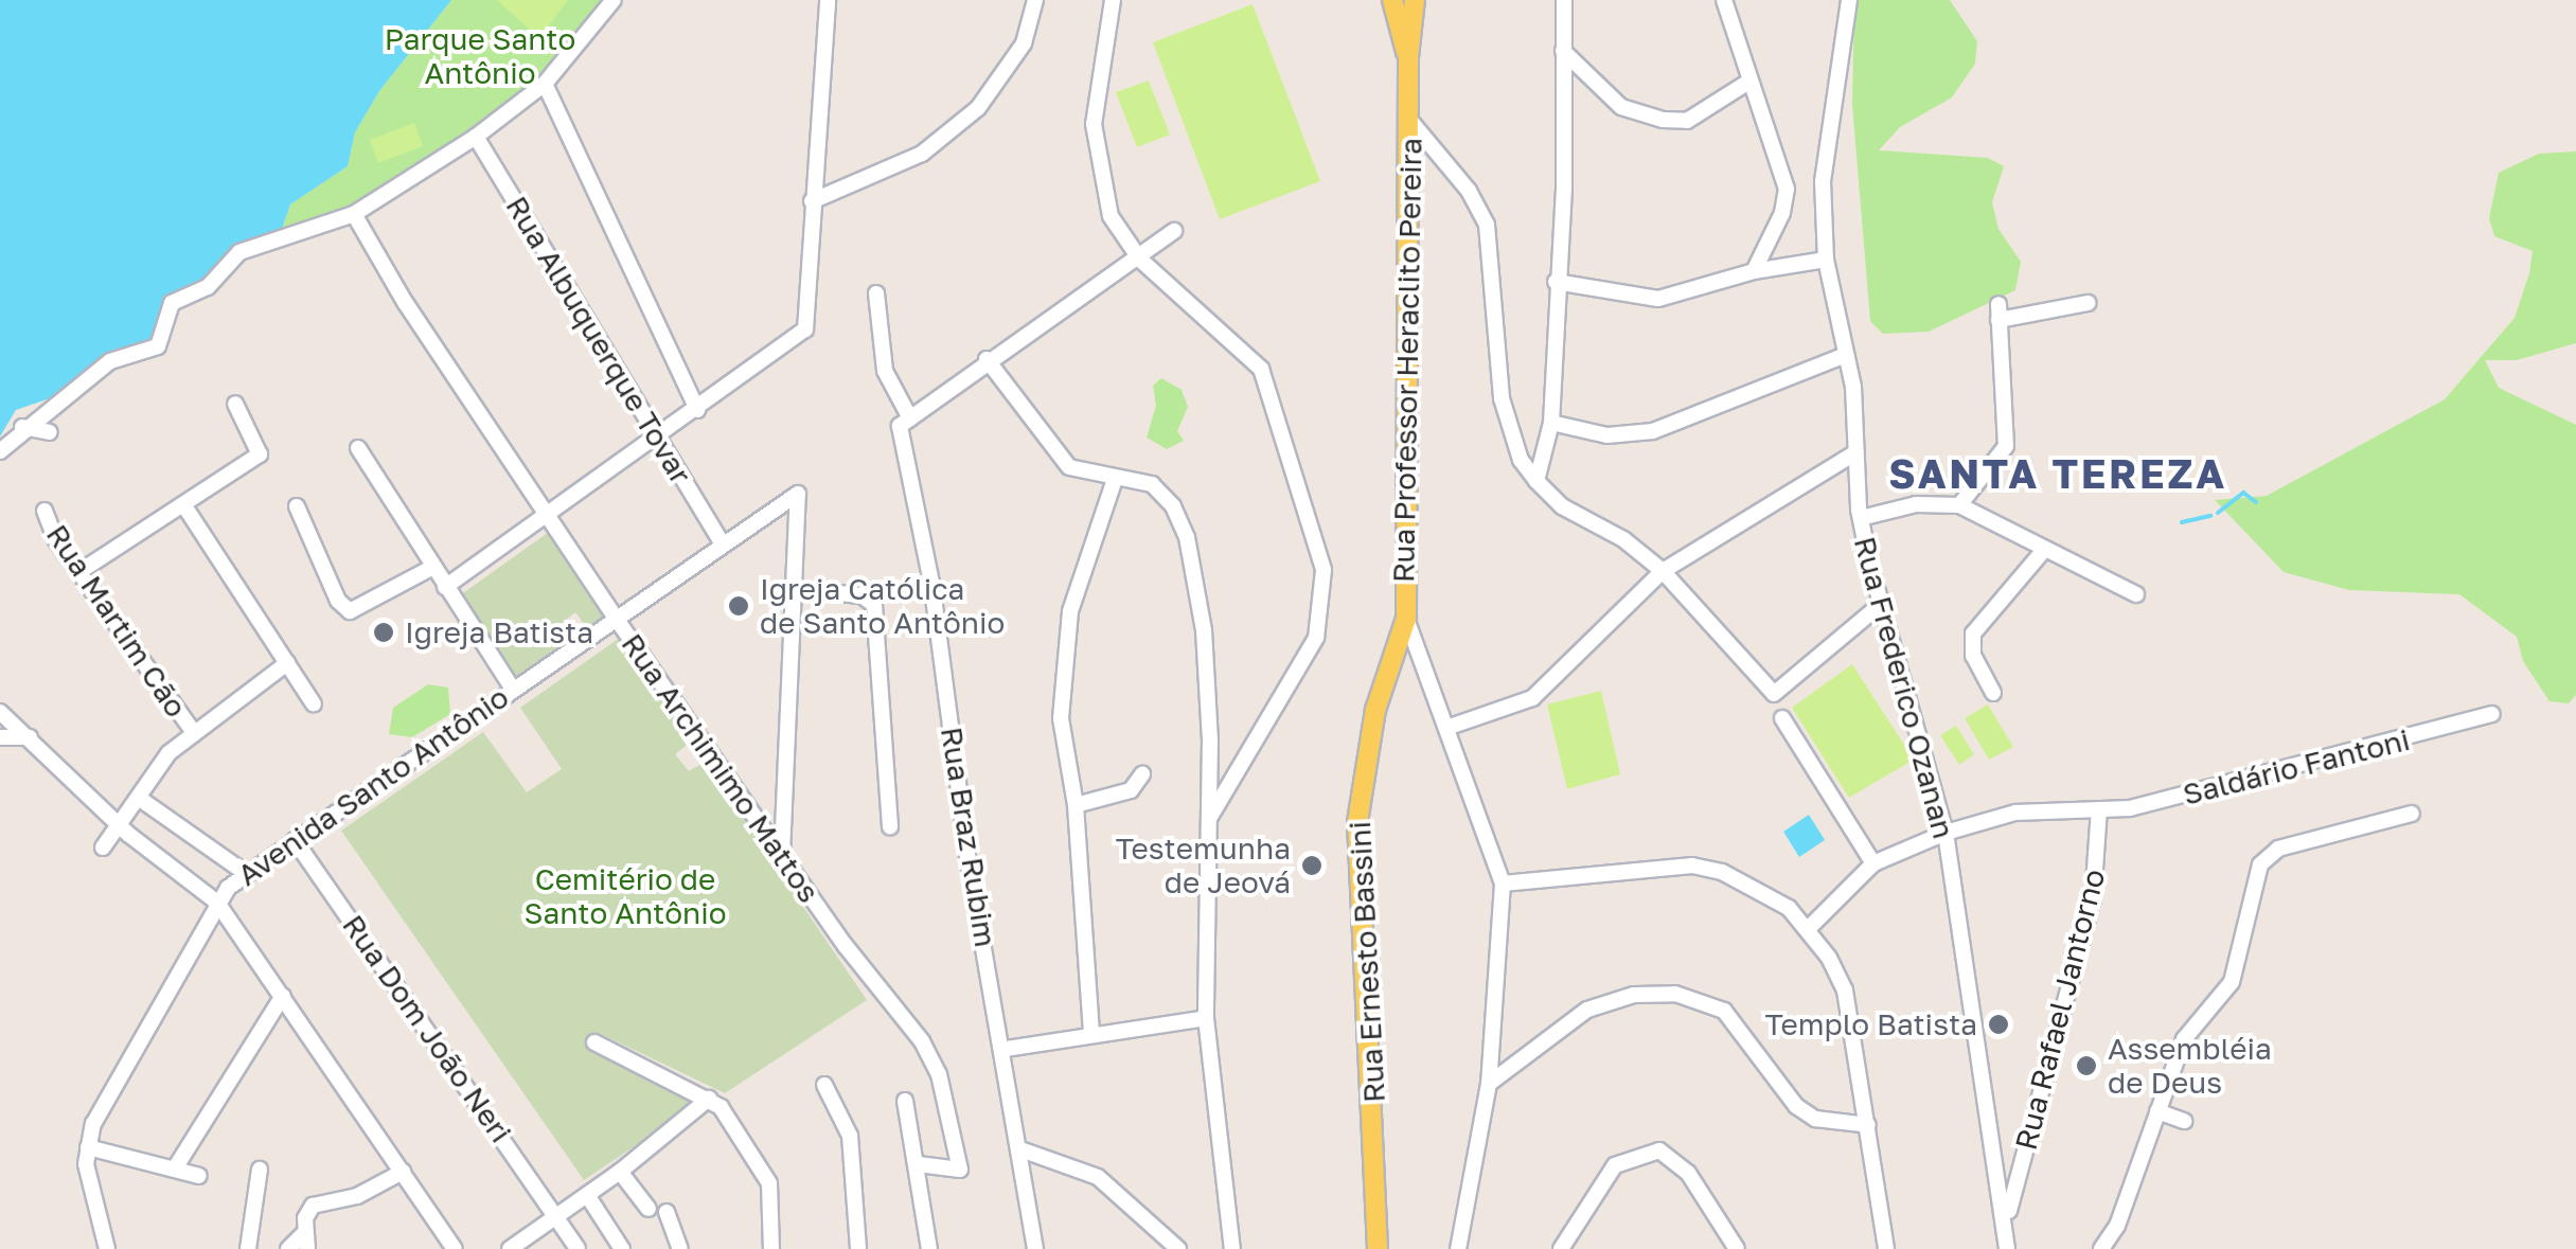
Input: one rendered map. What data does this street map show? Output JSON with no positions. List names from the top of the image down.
{
  "streets": {
    "main road": ["Rua Professor Heraclito Pereira", "Rua Ernesto Bassini"],
    "street": [
      "Rua Albuquerque Tovar",
      "Rua Martim Cão",
      "Rua Frederico Ozanan",
      "Saldário Fantoni",
      "Rua Archimimo Mattos",
      "Avenida Santo Antônio",
      "Rua Braz Rubim",
      "Rua Rafael Jantorno",
      "Rua Dom João Neri"
    ]
  },
  "crossings": [
    ["Rua Albuquerque Tovar", "Avenida Santo Antônio"],
    ["Rua Professor Heraclito Pereira", "Rua Ernesto Bassini"],
    ["Rua Frederico Ozanan", "Rua Rafael Jantorno"],
    ["Saldário Fantoni", "Rua Rafael Jantorno"],
    ["Rua Archimimo Mattos", "Avenida Santo Antônio"],
    ["Avenida Santo Antônio", "Rua Dom João Neri"]
  ],
  "districts": ["SANTA TEREZA"],
  "parks": ["Parque Santo Antônio", "Cemitério de Santo Antônio"],
  "places": [
    "Igreja Católica de Santo Antônio",
    "Igreja Batista",
    "Testemunha de Jeová",
    "Templo Batista",
    "Assembléia de Deus"
  ]
}
